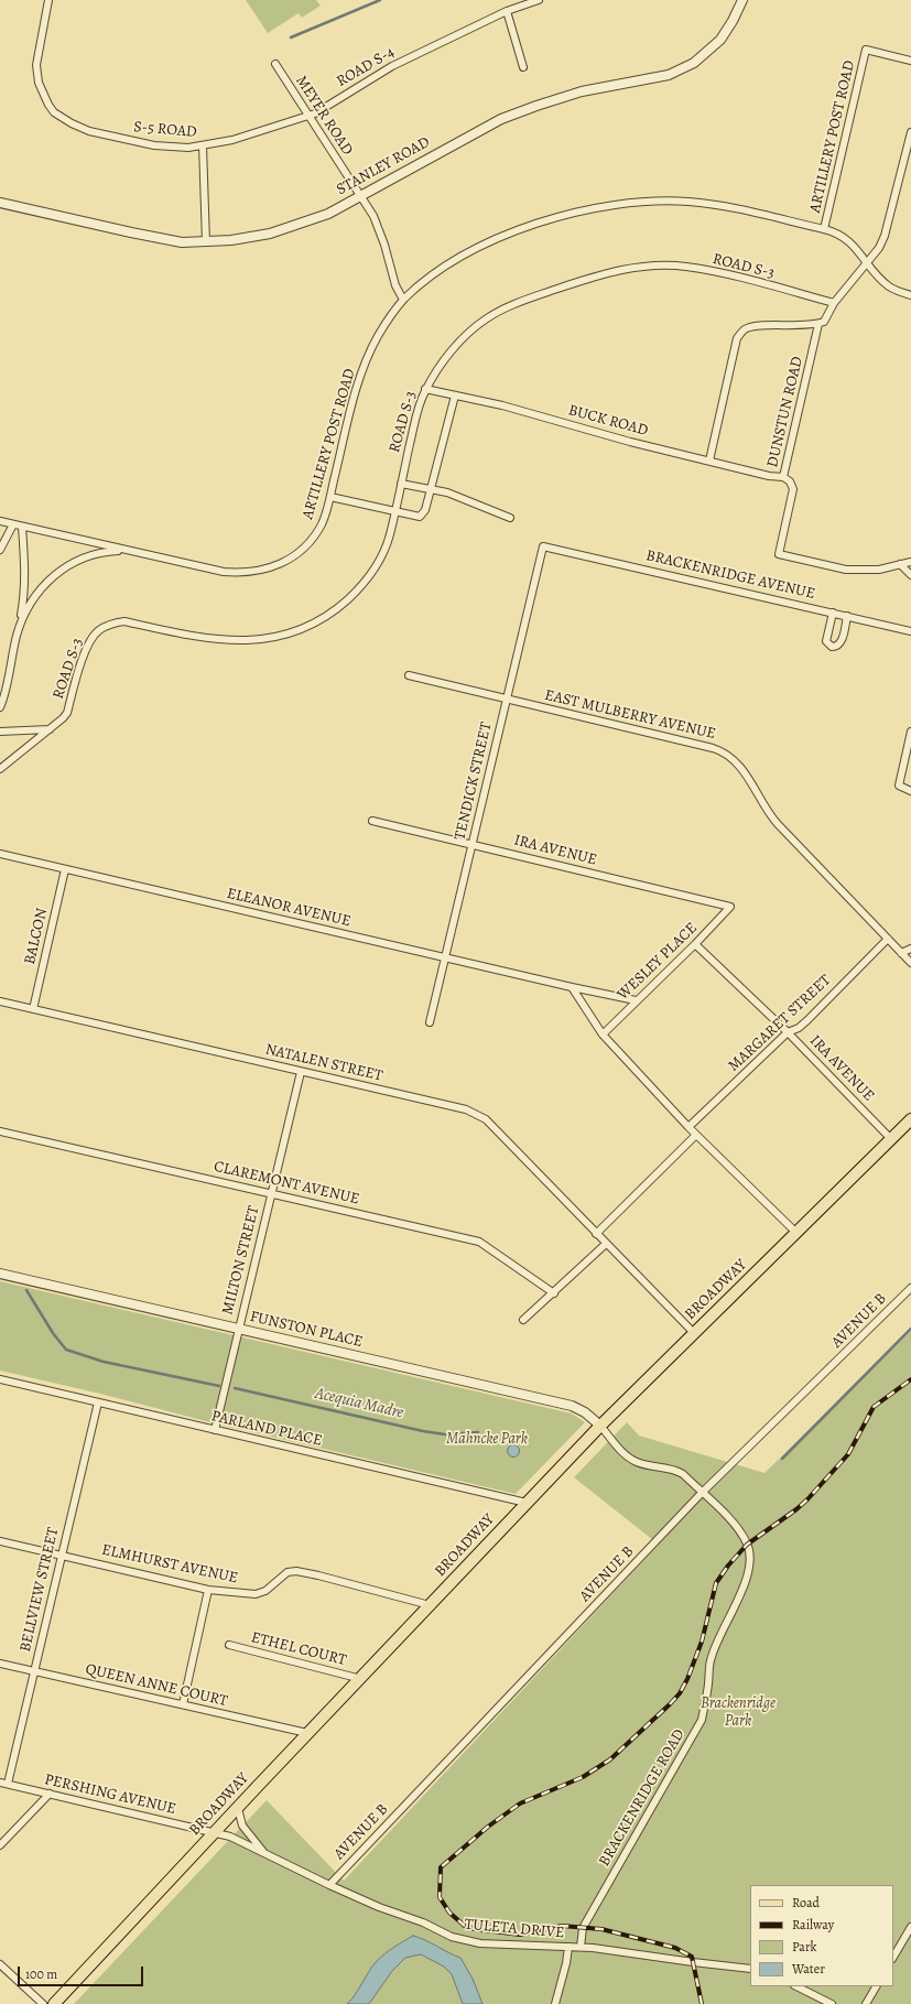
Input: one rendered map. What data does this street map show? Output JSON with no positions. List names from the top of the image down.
{
  "streets": {
    "main road": ["BROADWAY"],
    "street": [
      "ROAD S-4",
      "MEYER ROAD",
      "S-5 ROAD",
      "ARTILLERY POST ROAD",
      "STANLEY ROAD",
      "ROAD S-3",
      "DUNSTUN ROAD",
      "BUCK ROAD",
      "BRACKENRIDGE AVENUE",
      "EAST MULBERRY AVENUE",
      "TENDICK STREET",
      "IRA AVENUE",
      "ELEANOR AVENUE",
      "BALCON",
      "WESLEY PLACE",
      "MARGARET STREET",
      "NATALEN STREET",
      "CLAREMONT AVENUE",
      "MILTON STREET",
      "AVENUE B",
      "FUNSTON PLACE",
      "PARLAND PLACE",
      "ELMHURST AVENUE",
      "BELLVIEW STREET",
      "ETHEL COURT",
      "QUEEN ANNE COURT",
      "PERSHING AVENUE",
      "BRACKENRIDGE ROAD",
      "TULETA DRIVE"
    ]
  },
  "crossings": [
    ["ROAD S-4", "MEYER ROAD"],
    ["ROAD S-4", "S-5 ROAD"],
    ["MEYER ROAD", "ARTILLERY POST ROAD"],
    ["MEYER ROAD", "STANLEY ROAD"],
    ["S-5 ROAD", "STANLEY ROAD"],
    ["ROAD S-3", "DUNSTUN ROAD"],
    ["ROAD S-3", "BUCK ROAD"],
    ["DUNSTUN ROAD", "BUCK ROAD"],
    ["BRACKENRIDGE AVENUE", "TENDICK STREET"],
    ["EAST MULBERRY AVENUE", "TENDICK STREET"],
    ["EAST MULBERRY AVENUE", "MARGARET STREET"],
    ["TENDICK STREET", "IRA AVENUE"],
    ["TENDICK STREET", "ELEANOR AVENUE"],
    ["IRA AVENUE", "WESLEY PLACE"],
    ["IRA AVENUE", "MARGARET STREET"],
    ["IRA AVENUE", "BROADWAY"],
    ["ELEANOR AVENUE", "BALCON"],
    ["ELEANOR AVENUE", "WESLEY PLACE"],
    ["BALCON", "NATALEN STREET"],
    ["NATALEN STREET", "MILTON STREET"],
    ["CLAREMONT AVENUE", "MILTON STREET"],
    ["MILTON STREET", "FUNSTON PLACE"],
    ["MILTON STREET", "PARLAND PLACE"],
    ["BROADWAY", "FUNSTON PLACE"],
    ["BROADWAY", "PARLAND PLACE"],
    ["BROADWAY", "ELMHURST AVENUE"],
    ["BROADWAY", "ETHEL COURT"],
    ["BROADWAY", "QUEEN ANNE COURT"],
    ["BROADWAY", "PERSHING AVENUE"],
    ["BROADWAY", "BRACKENRIDGE ROAD"],
    ["BROADWAY", "TULETA DRIVE"],
    ["AVENUE B", "BRACKENRIDGE ROAD"],
    ["AVENUE B", "TULETA DRIVE"],
    ["FUNSTON PLACE", "BRACKENRIDGE ROAD"],
    ["PARLAND PLACE", "BELLVIEW STREET"],
    ["ELMHURST AVENUE", "BELLVIEW STREET"],
    ["BELLVIEW STREET", "QUEEN ANNE COURT"],
    ["BELLVIEW STREET", "PERSHING AVENUE"],
    ["PERSHING AVENUE", "TULETA DRIVE"],
    ["BRACKENRIDGE ROAD", "TULETA DRIVE"]
  ],
  "water": ["Acequia Madre"],
  "parks": ["Mahncke Park", "Brackenridge Park"],
  "legend": [
    "Road",
    "Railway",
    "Park",
    "Water"
  ],
  "scale_bar": "100 m"
}
